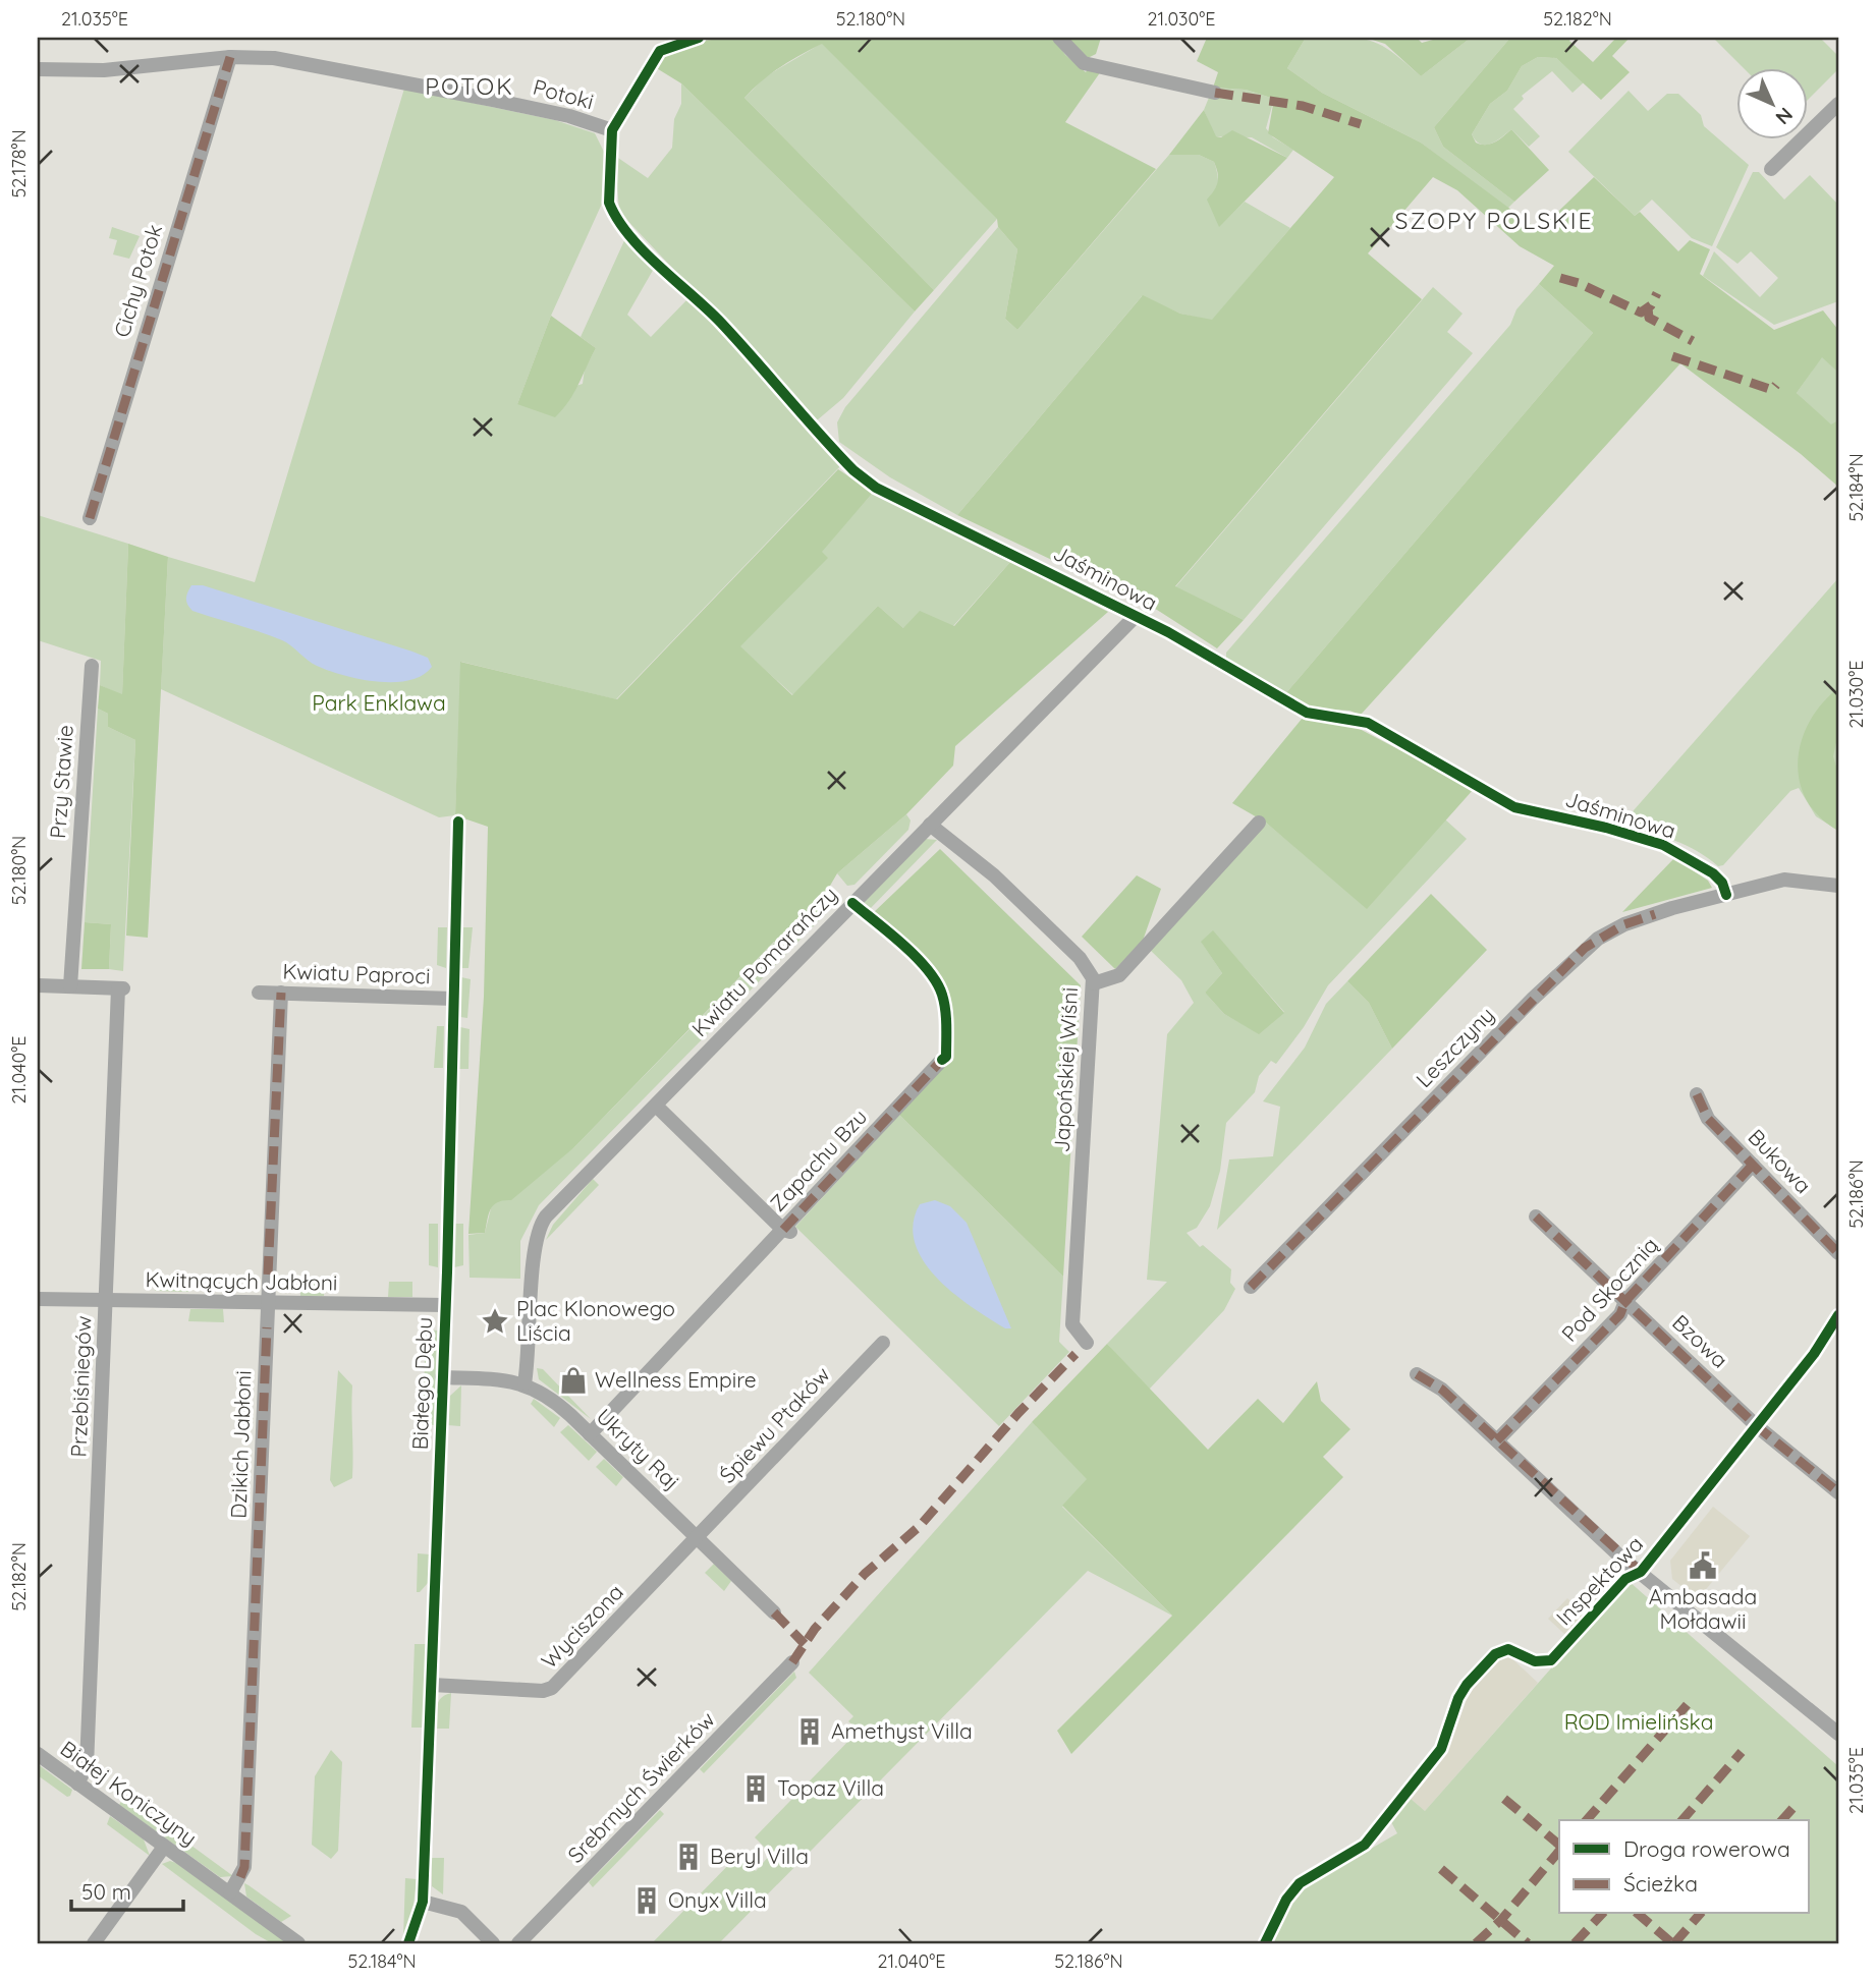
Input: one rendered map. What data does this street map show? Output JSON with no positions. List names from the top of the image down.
{
  "streets": {
    "street": [
      "Potoki",
      "Cichy Potok",
      "Jaśminowa",
      "Przy Stawie",
      "Kwiatu Pomarańczy",
      "Kwiatu Paproci",
      "Leszczyny",
      "Japońskiej Wiśni",
      "Zapachu Bzu",
      "Bukowa",
      "Kwitnących Jabłoni",
      "Pod Skocznią",
      "Bzowa",
      "Białego Dębu",
      "Przebiśniegów",
      "Śpiewu Ptaków",
      "Dzikich Jabłoni",
      "Ukryty Raj",
      "Inspektowa",
      "Wyciszona",
      "Srebrnych Świerków",
      "Białej Koniczyny"
    ]
  },
  "crossings": [
    ["Potoki", "Cichy Potok"],
    ["Potoki", "Jaśminowa"],
    ["Jaśminowa", "Kwiatu Pomarańczy"],
    ["Jaśminowa", "Leszczyny"],
    ["Przy Stawie", "Przebiśniegów"],
    ["Kwiatu Pomarańczy", "Japońskiej Wiśni"],
    ["Kwiatu Pomarańczy", "Ukryty Raj"],
    ["Kwiatu Paproci", "Białego Dębu"],
    ["Kwiatu Paproci", "Dzikich Jabłoni"],
    ["Zapachu Bzu", "Ukryty Raj"],
    ["Bukowa", "Pod Skocznią"],
    ["Kwitnących Jabłoni", "Białego Dębu"],
    ["Kwitnących Jabłoni", "Przebiśniegów"],
    ["Kwitnących Jabłoni", "Dzikich Jabłoni"],
    ["Pod Skocznią", "Bzowa"],
    ["Bzowa", "Inspektowa"],
    ["Białego Dębu", "Ukryty Raj"],
    ["Białego Dębu", "Wyciszona"],
    ["Przebiśniegów", "Białej Koniczyny"],
    ["Śpiewu Ptaków", "Ukryty Raj"],
    ["Śpiewu Ptaków", "Wyciszona"],
    ["Dzikich Jabłoni", "Białej Koniczyny"],
    ["Ukryty Raj", "Wyciszona"]
  ],
  "districts": ["POTOK", "SZOPY POLSKIE"],
  "parks": ["Park Enklawa", "ROD Imielińska"],
  "places": {
    "place": ["Plac Klonowego Liścia"],
    "shop": ["Wellness Empire"],
    "public building": ["Ambasada Mołdawii"],
    "building": [
      "Amethyst Villa",
      "Topaz Villa",
      "Beryl Villa",
      "Onyx Villa"
    ]
  },
  "legend": ["Droga rowerowa", "Ścieżka"],
  "scale_bar": "50 m",
  "north": "bottom right",
  "coordinates": [
    "21.035°E",
    "52.180°N",
    "21.030°E",
    "52.182°N",
    "52.178°N",
    "52.184°N",
    "21.040°E",
    "52.186°N"
  ]
}
